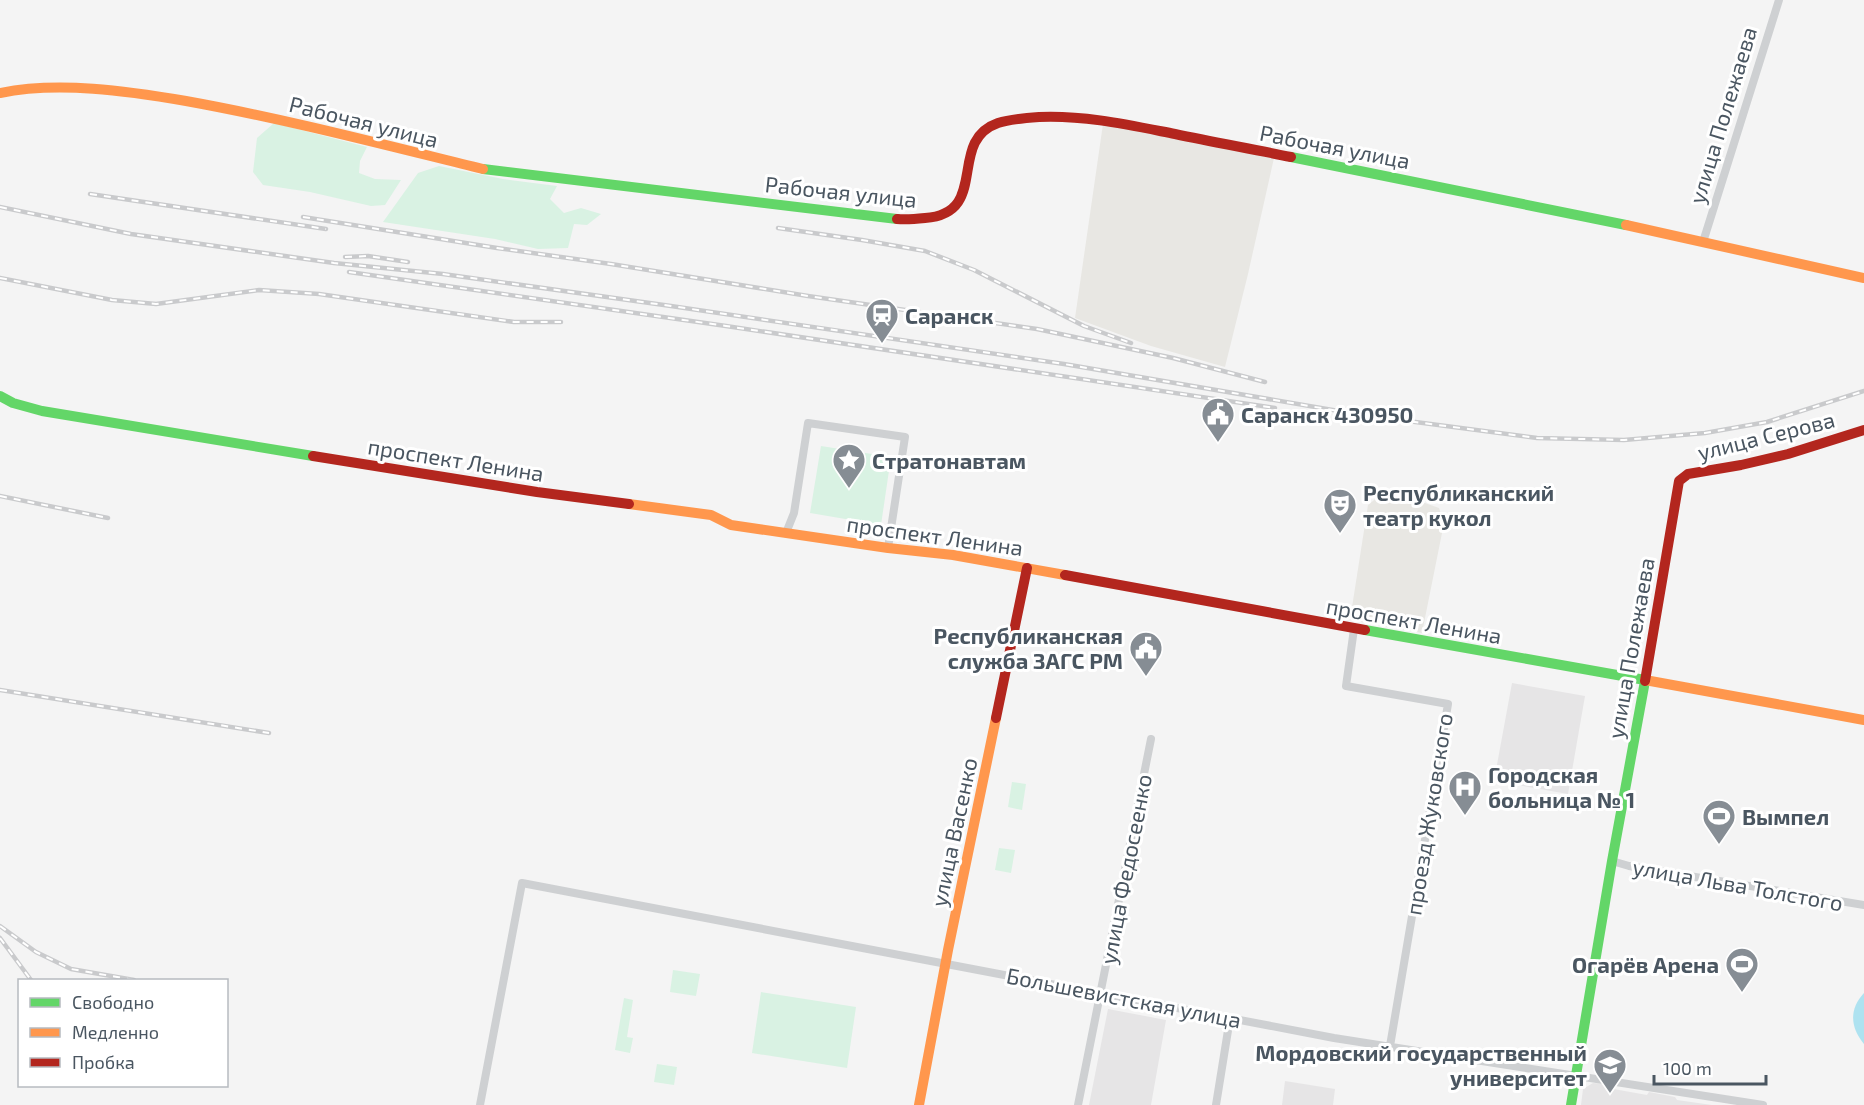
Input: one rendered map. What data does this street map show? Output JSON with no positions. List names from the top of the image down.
{
  "streets": {
    "main road": [
      "улица Полежаева",
      "Рабочая улица",
      "улица Серова",
      "проспект Ленина",
      "улица Васенко"
    ],
    "street": [
      "проезд Жуковского",
      "улица Федосеенко",
      "улица Льва Толстого",
      "Большевистская улица"
    ]
  },
  "crossings": [
    ["улица Полежаева", "Рабочая улица"],
    ["улица Полежаева", "улица Серова"],
    ["улица Полежаева", "проспект Ленина"],
    ["улица Полежаева", "улица Льва Толстого"],
    ["улица Полежаева", "Большевистская улица"],
    ["проспект Ленина", "проезд Жуковского"],
    ["проспект Ленина", "улица Васенко"],
    ["проезд Жуковского", "Большевистская улица"],
    ["улица Васенко", "Большевистская улица"],
    ["улица Федосеенко", "Большевистская улица"]
  ],
  "places": {
    "station": ["Саранск"],
    "public building": ["Саранск 430950", "Республиканская служба ЗАГС РМ"],
    "place": ["Стратонавтам"],
    "theatre": ["Республиканский театр кукол"],
    "hospital": ["Городская больница № 1"],
    "sports": ["Вымпел", "Огарёв Арена"],
    "school or university": ["Мордовский государственный университет"]
  },
  "legend": ["Свободно", "Медленно", "Пробка"],
  "scale_bar": "100 m"
}
